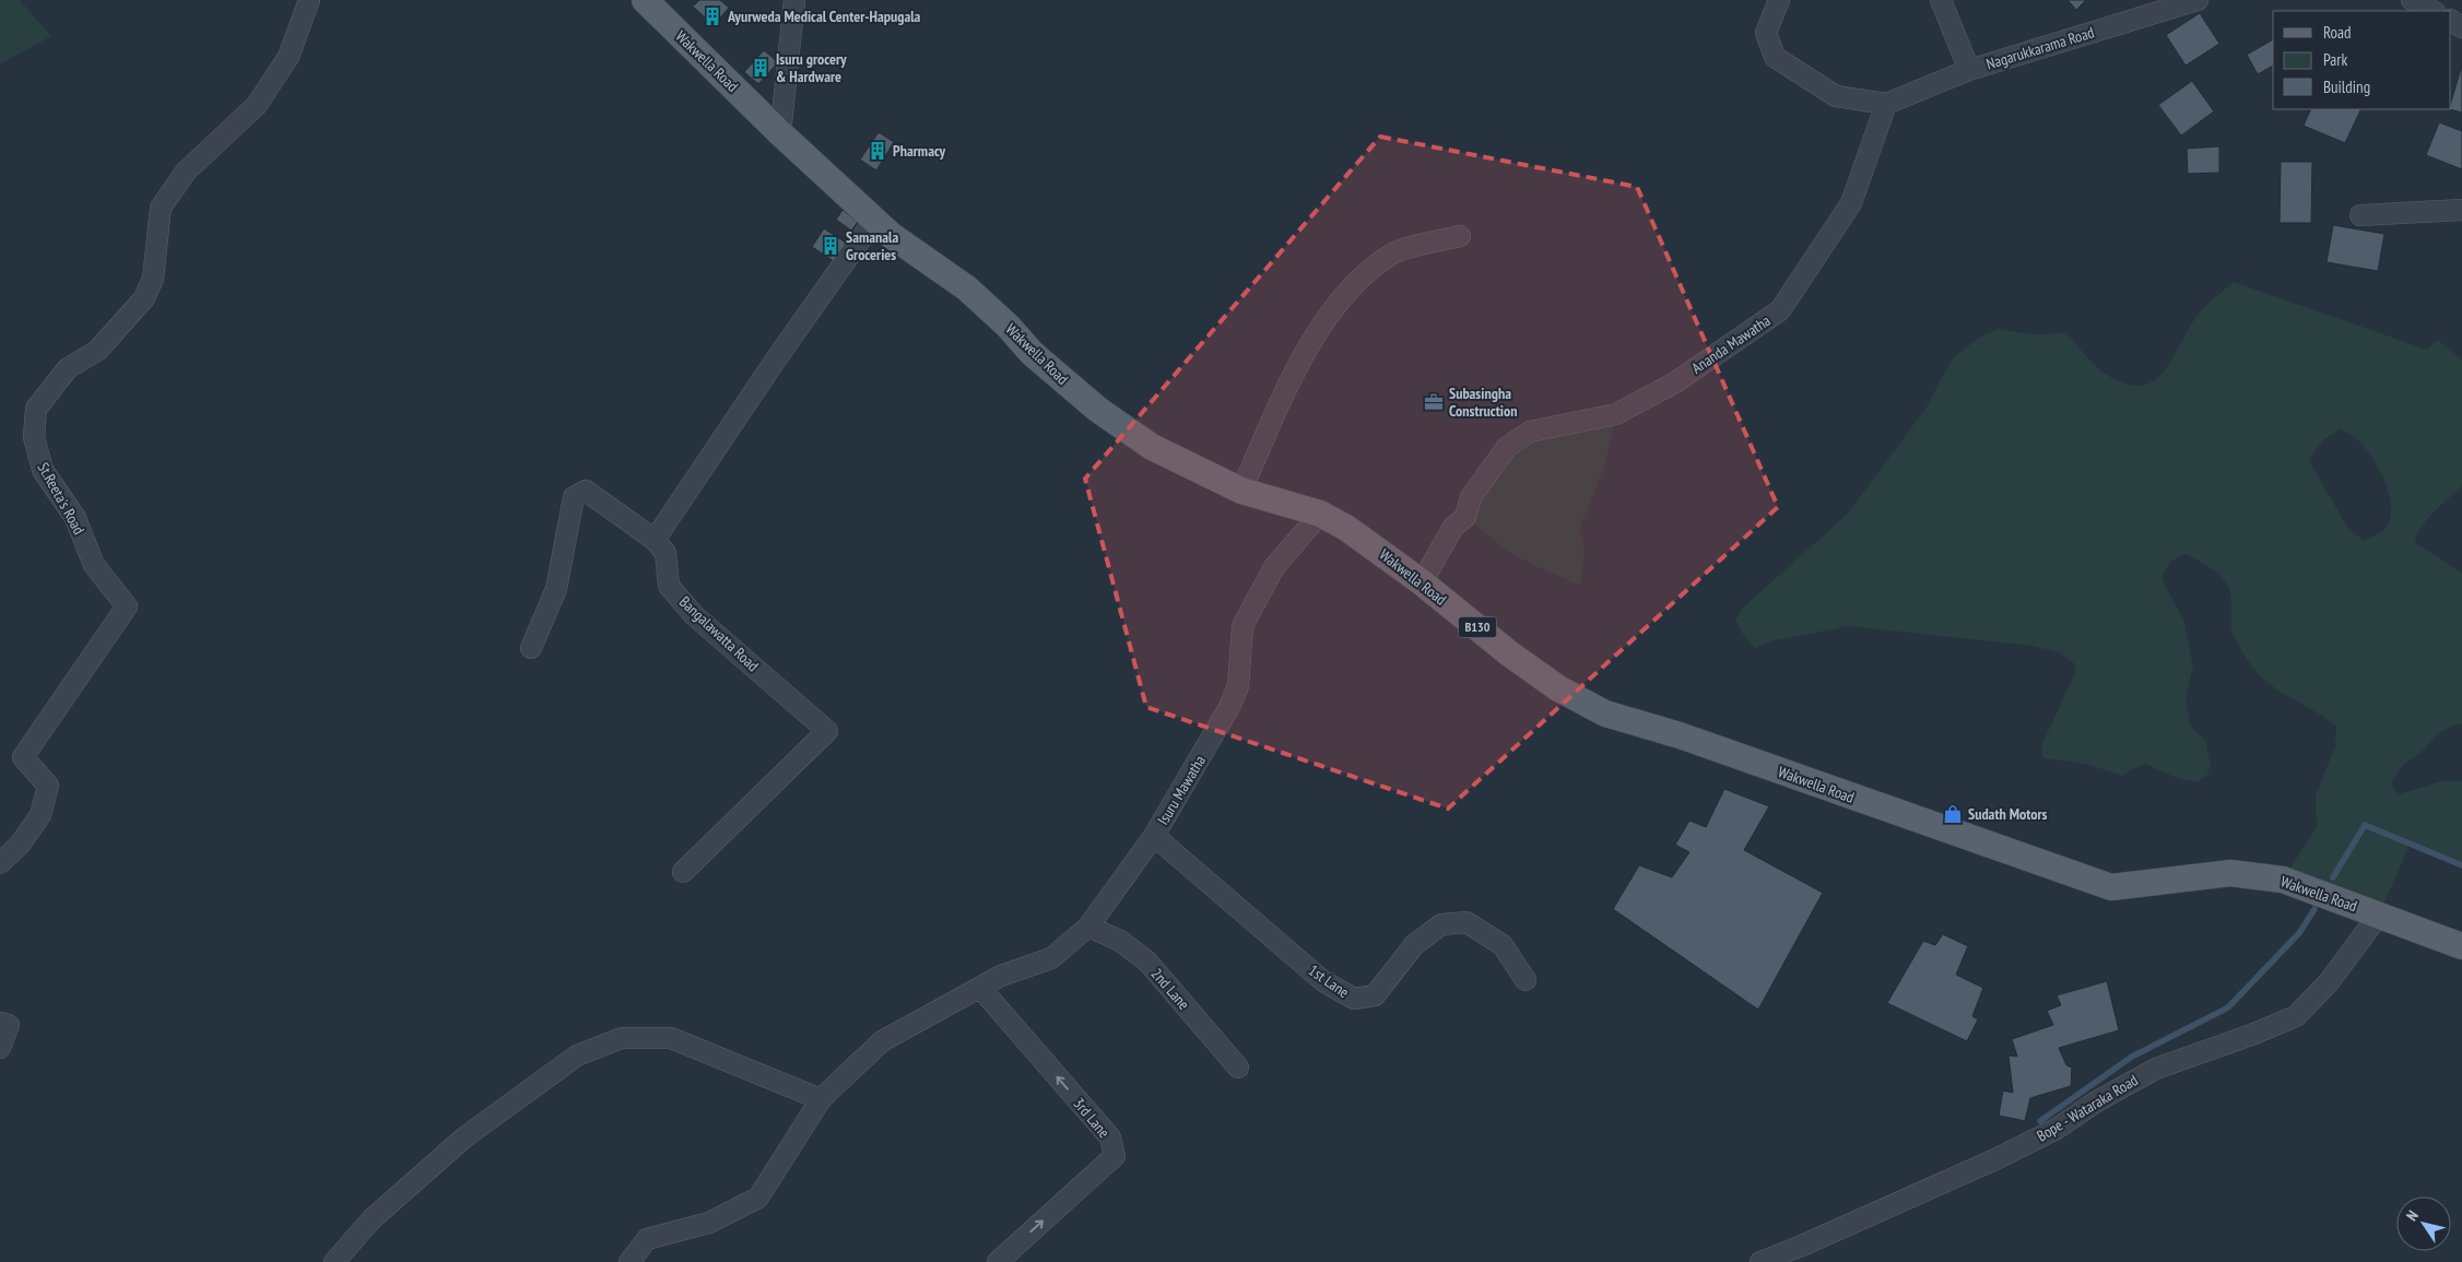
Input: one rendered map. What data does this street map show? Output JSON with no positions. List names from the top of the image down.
{
  "streets": {
    "main road": ["Wakwella Road", "B130"],
    "street": [
      "Nagarukkarama Road",
      "Ananda Mawatha",
      "St.Reeta's Road",
      "Bangalawatta Road",
      "Isuru Mawatha",
      "1st Lane",
      "2nd Lane",
      "Bope - Wataraka Road",
      "3rd Lane"
    ]
  },
  "crossings": [
    ["Nagarukkarama Road", "Ananda Mawatha"],
    ["Wakwella Road", "Ananda Mawatha"],
    ["Wakwella Road", "Isuru Mawatha"],
    ["Wakwella Road", "Bope - Wataraka Road"],
    ["Isuru Mawatha", "1st Lane"],
    ["Isuru Mawatha", "2nd Lane"],
    ["Isuru Mawatha", "3rd Lane"]
  ],
  "places": {
    "building": [
      "Ayurweda Medical Center-Hapugala",
      "Isuru grocery & Hardware",
      "Pharmacy",
      "Samanala Groceries"
    ],
    "office": ["Subasingha Construction"],
    "shop": ["Sudath Motors"]
  },
  "legend": ["Road", "Park", "Building"],
  "north": "top left"
}
